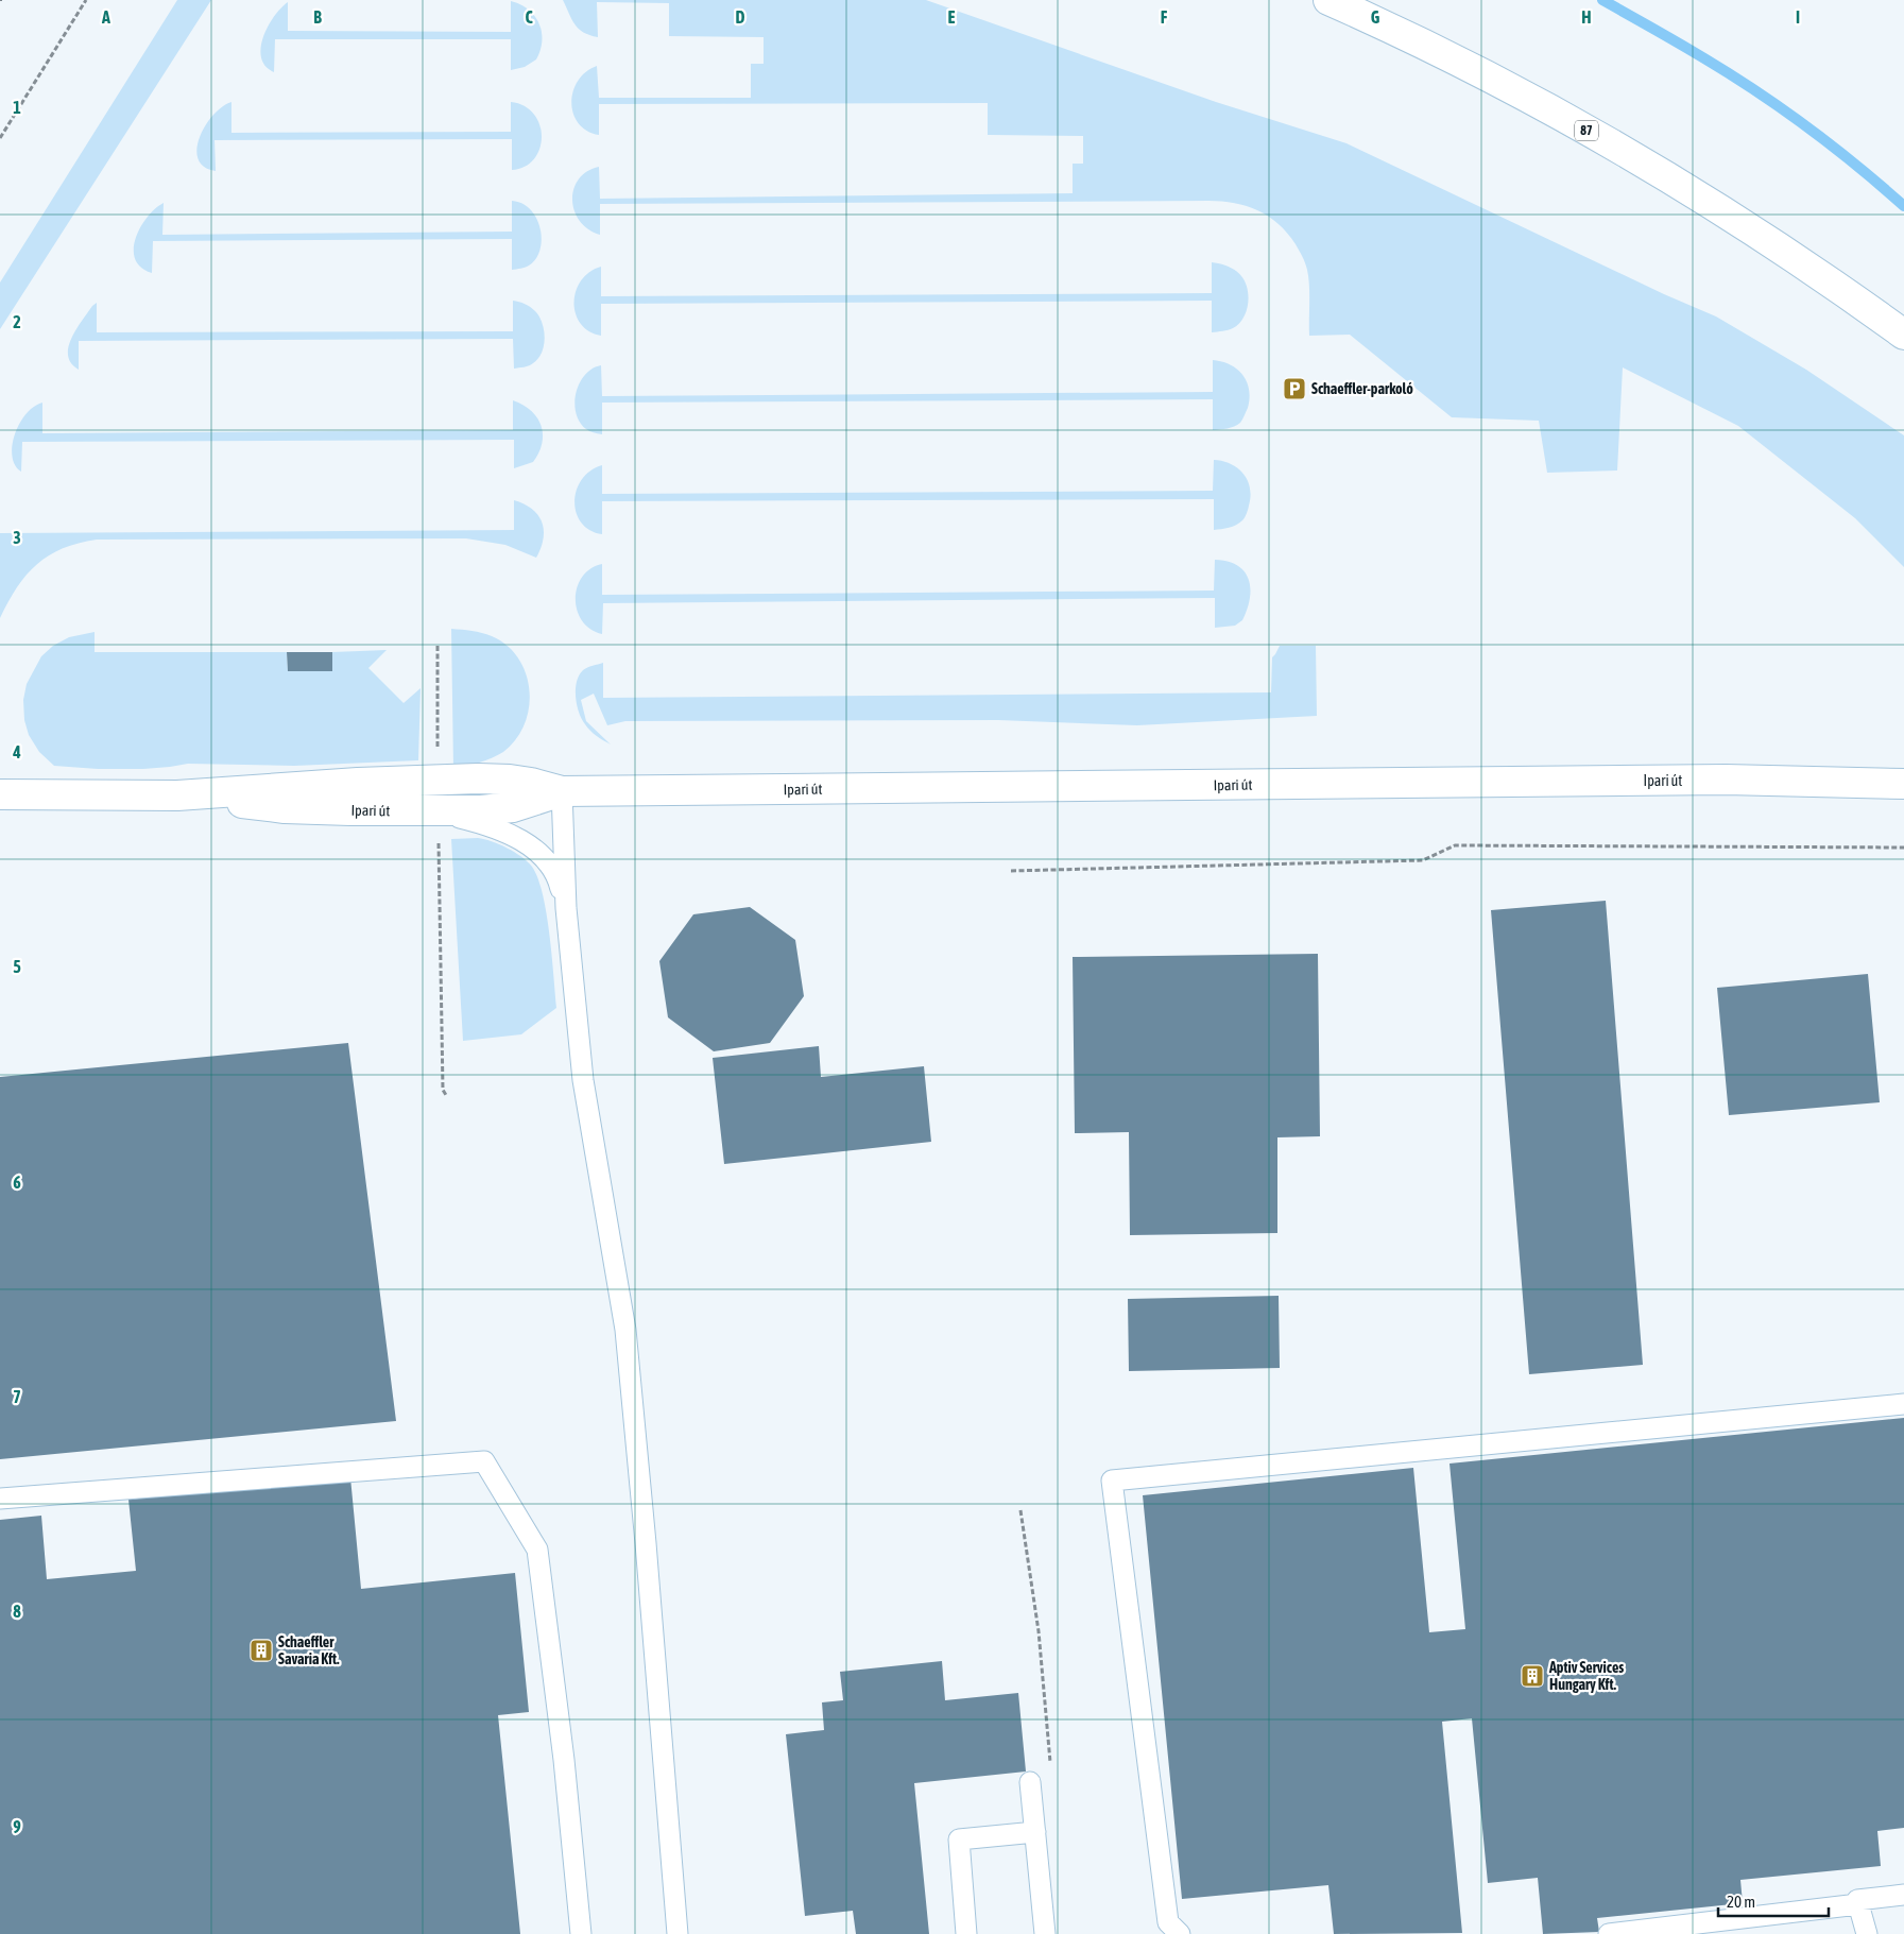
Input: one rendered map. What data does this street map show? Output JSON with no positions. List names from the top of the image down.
{
  "streets": {
    "street": ["87", "Ipari út"]
  },
  "places": {
    "parking": ["Schaeffler-parkoló"],
    "building": ["Schaeffler Savaria Kft.", "Aptiv Services Hungary Kft."]
  },
  "scale_bar": "20 m",
  "grid": {
    "columns": [
      "A",
      "B",
      "C",
      "D",
      "E",
      "F",
      "G",
      "H",
      "I"
    ],
    "rows": [
      "1",
      "2",
      "3",
      "4",
      "5",
      "6",
      "7",
      "8",
      "9"
    ]
  }
}
